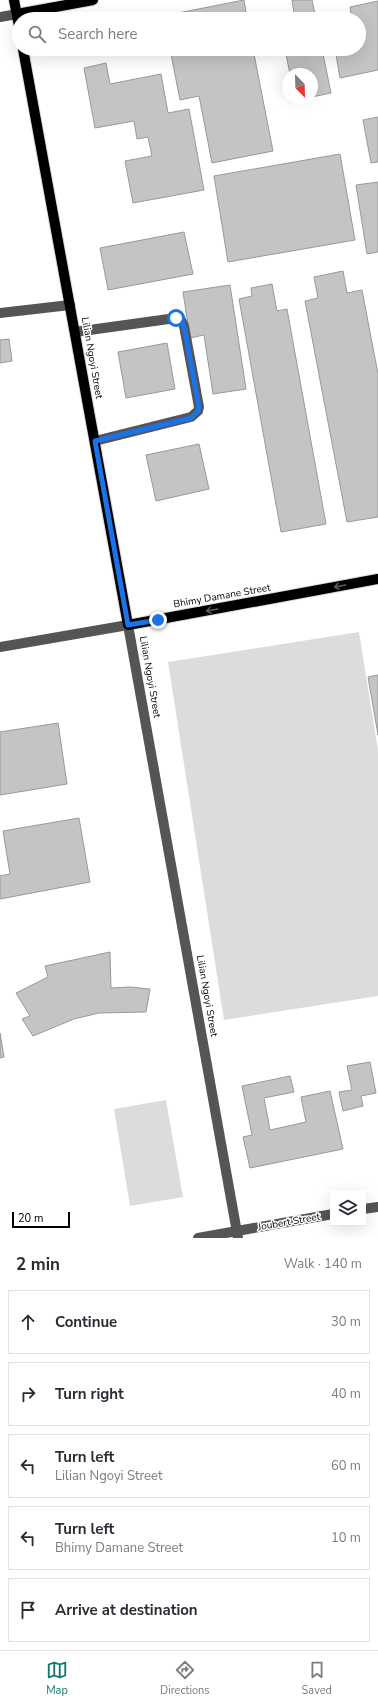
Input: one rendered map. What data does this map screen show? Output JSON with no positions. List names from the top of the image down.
{
  "streets": {
    "main road": ["Lilian Ngoyi Street", "Bhimy Damane Street"],
    "street": ["Joubert Street"]
  },
  "crossings": [
    ["Lilian Ngoyi Street", "Bhimy Damane Street"],
    ["Lilian Ngoyi Street", "Joubert Street"]
  ],
  "one_way": ["Bhimy Damane Street"],
  "scale_bar": "20 m",
  "north": "bottom right",
  "page": {
    "search": "Search here",
    "scale": "20 m",
    "heading": ["2 min", "Walk · 140 m"],
    "list": [
      ["Continue", "30 m"],
      ["Turn right", "40 m"],
      ["Turn left", "Lilian Ngoyi Street", "60 m"],
      ["Turn left", "Bhimy Damane Street", "10 m"],
      "Arrive at destination"
    ],
    "nav": ["Map", "Directions", "Saved"]
  }
}
